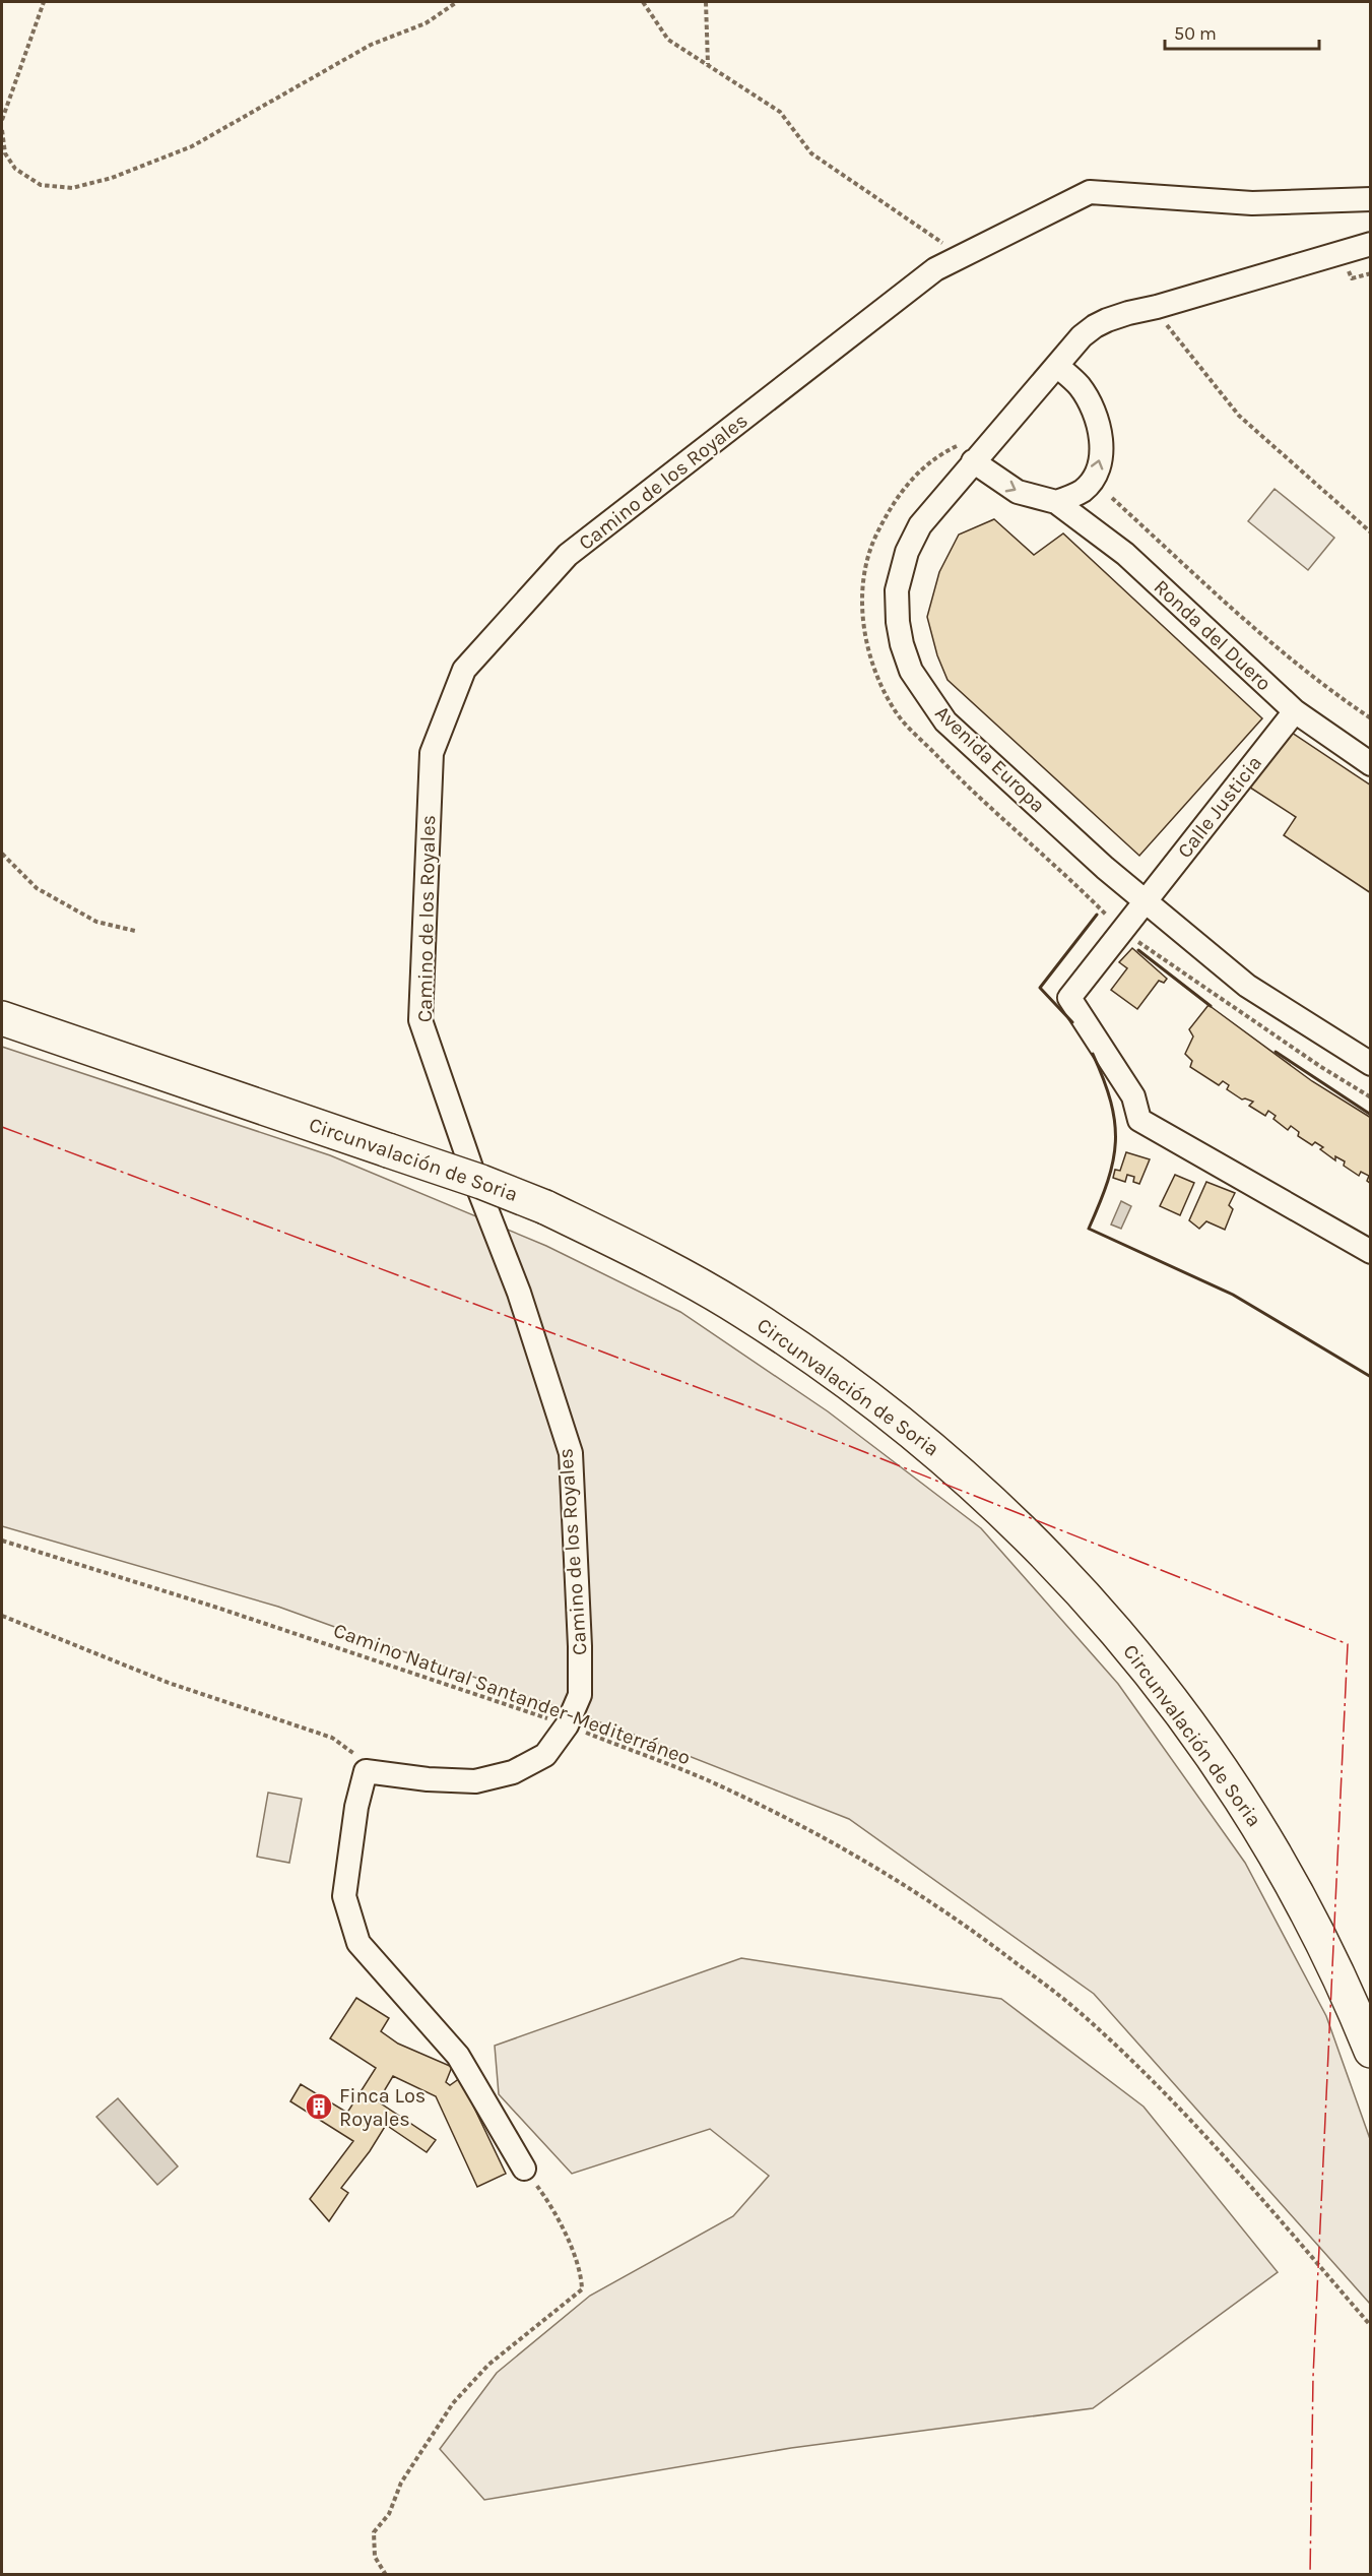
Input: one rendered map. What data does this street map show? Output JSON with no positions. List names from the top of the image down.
{
  "streets": {
    "highway": ["Circunvalación de Soria"],
    "street": [
      "Camino de los Royales",
      "Ronda del Duero",
      "Avenida Europa",
      "Calle Justicia"
    ],
    "path": ["Camino Natural Santander-Mediterráneo"]
  },
  "crossings": [
    ["Camino de los Royales", "Camino Natural Santander-Mediterráneo"],
    ["Ronda del Duero", "Avenida Europa"],
    ["Ronda del Duero", "Calle Justicia"],
    ["Avenida Europa", "Calle Justicia"]
  ],
  "places": {
    "building": ["Finca Los Royales"]
  },
  "scale_bar": "50 m"
}
